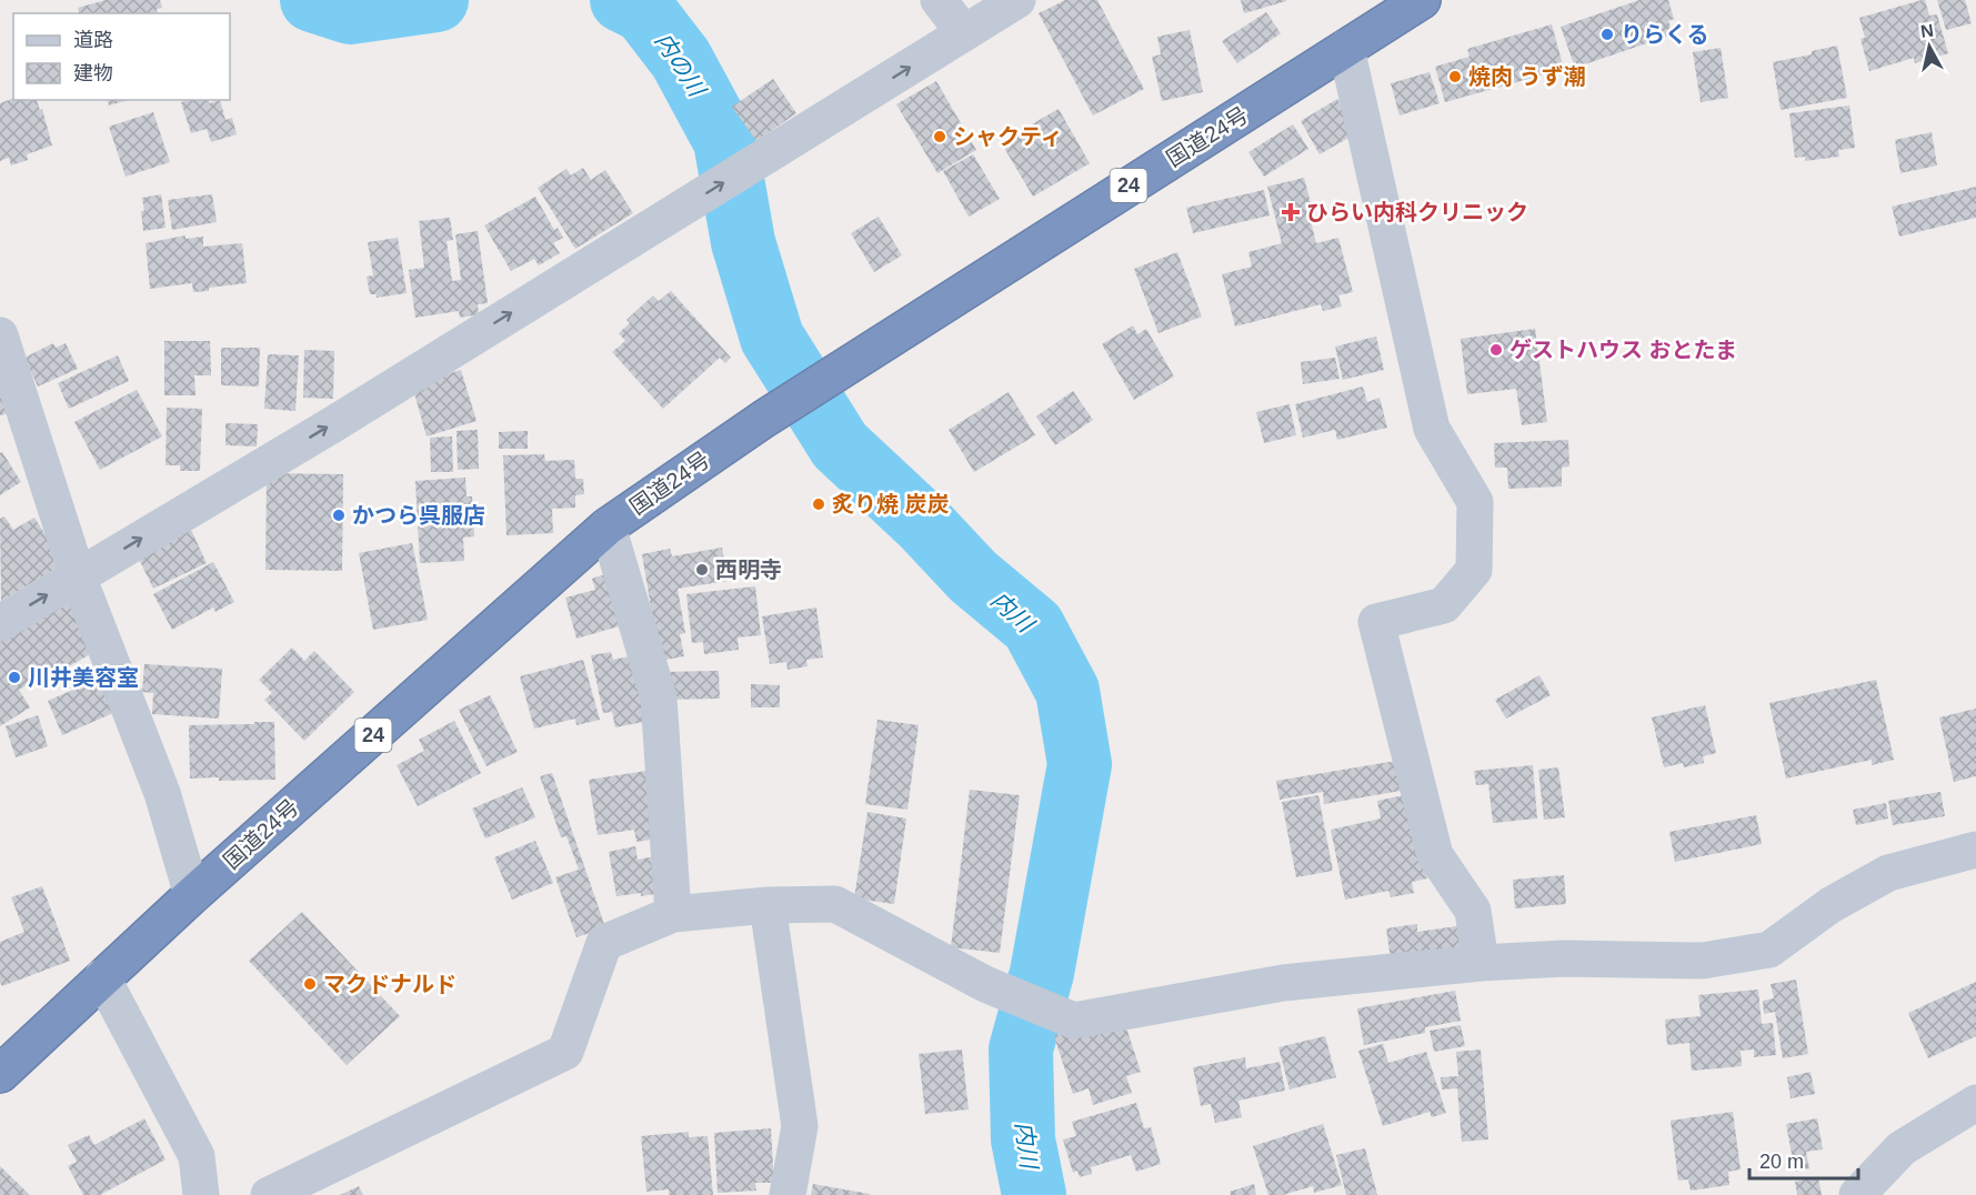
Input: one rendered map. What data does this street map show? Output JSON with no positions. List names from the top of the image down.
{
  "streets": {
    "highway": ["国道24号", "24"]
  },
  "water": ["内の川", "内川"],
  "places": {
    "other": [
      "りらくる",
      "焼肉 うず潮",
      "シャクティ",
      "ゲストハウス おとたま",
      "炙り焼 炭炭",
      "かつら呉服店",
      "西明寺",
      "川井美容室",
      "マクドナルド"
    ],
    "health": ["ひらい内科クリニック"]
  },
  "legend": ["道路", "建物"],
  "scale_bar": "20 m",
  "north": "top"
}
